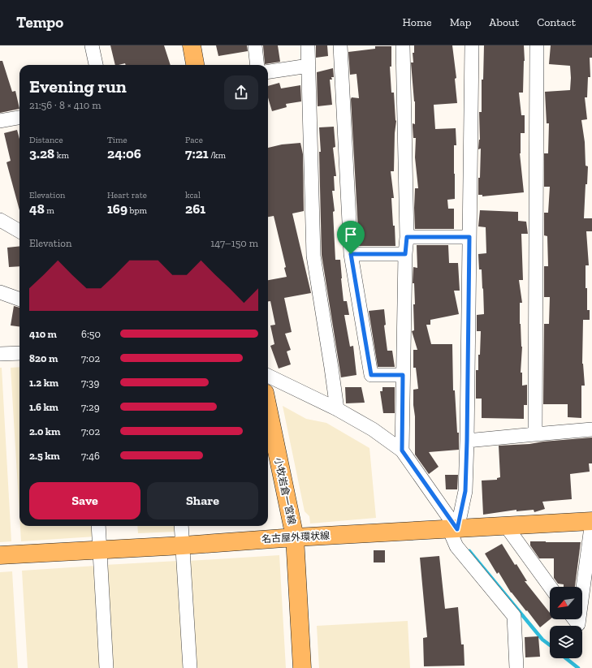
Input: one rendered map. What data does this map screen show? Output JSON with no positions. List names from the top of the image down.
{
  "streets": {
    "main road": ["小牧岩倉一宮線", "名古屋外環状線"]
  },
  "crossings": [
    ["小牧岩倉一宮線", "名古屋外環状線"]
  ],
  "north": "bottom left",
  "page": {
    "header": "Tempo",
    "nav": [
      "Home",
      "Map",
      "About",
      "Contact"
    ],
    "heading": ["Evening run", "21:56 · 8 × 410 m"],
    "stats": [
      ["Distance", "3.28 km"],
      ["Time", "24:06"],
      ["Pace", "7:21 /km"],
      ["Elevation", "48 m"],
      ["Heart rate", "169 bpm"],
      ["kcal", "261"]
    ],
    "chart": ["Elevation", "147–150 m"],
    "list": [
      {
        "name": "410 m",
        "note": "6:50"
      },
      {
        "name": "820 m",
        "note": "7:02"
      },
      {
        "name": "1.2 km",
        "note": "7:39"
      },
      {
        "name": "1.6 km",
        "note": "7:29"
      },
      {
        "name": "2.0 km",
        "note": "7:02"
      },
      {
        "name": "2.5 km",
        "note": "7:46"
      }
    ],
    "buttons": ["Save", "Share"]
  }
}
